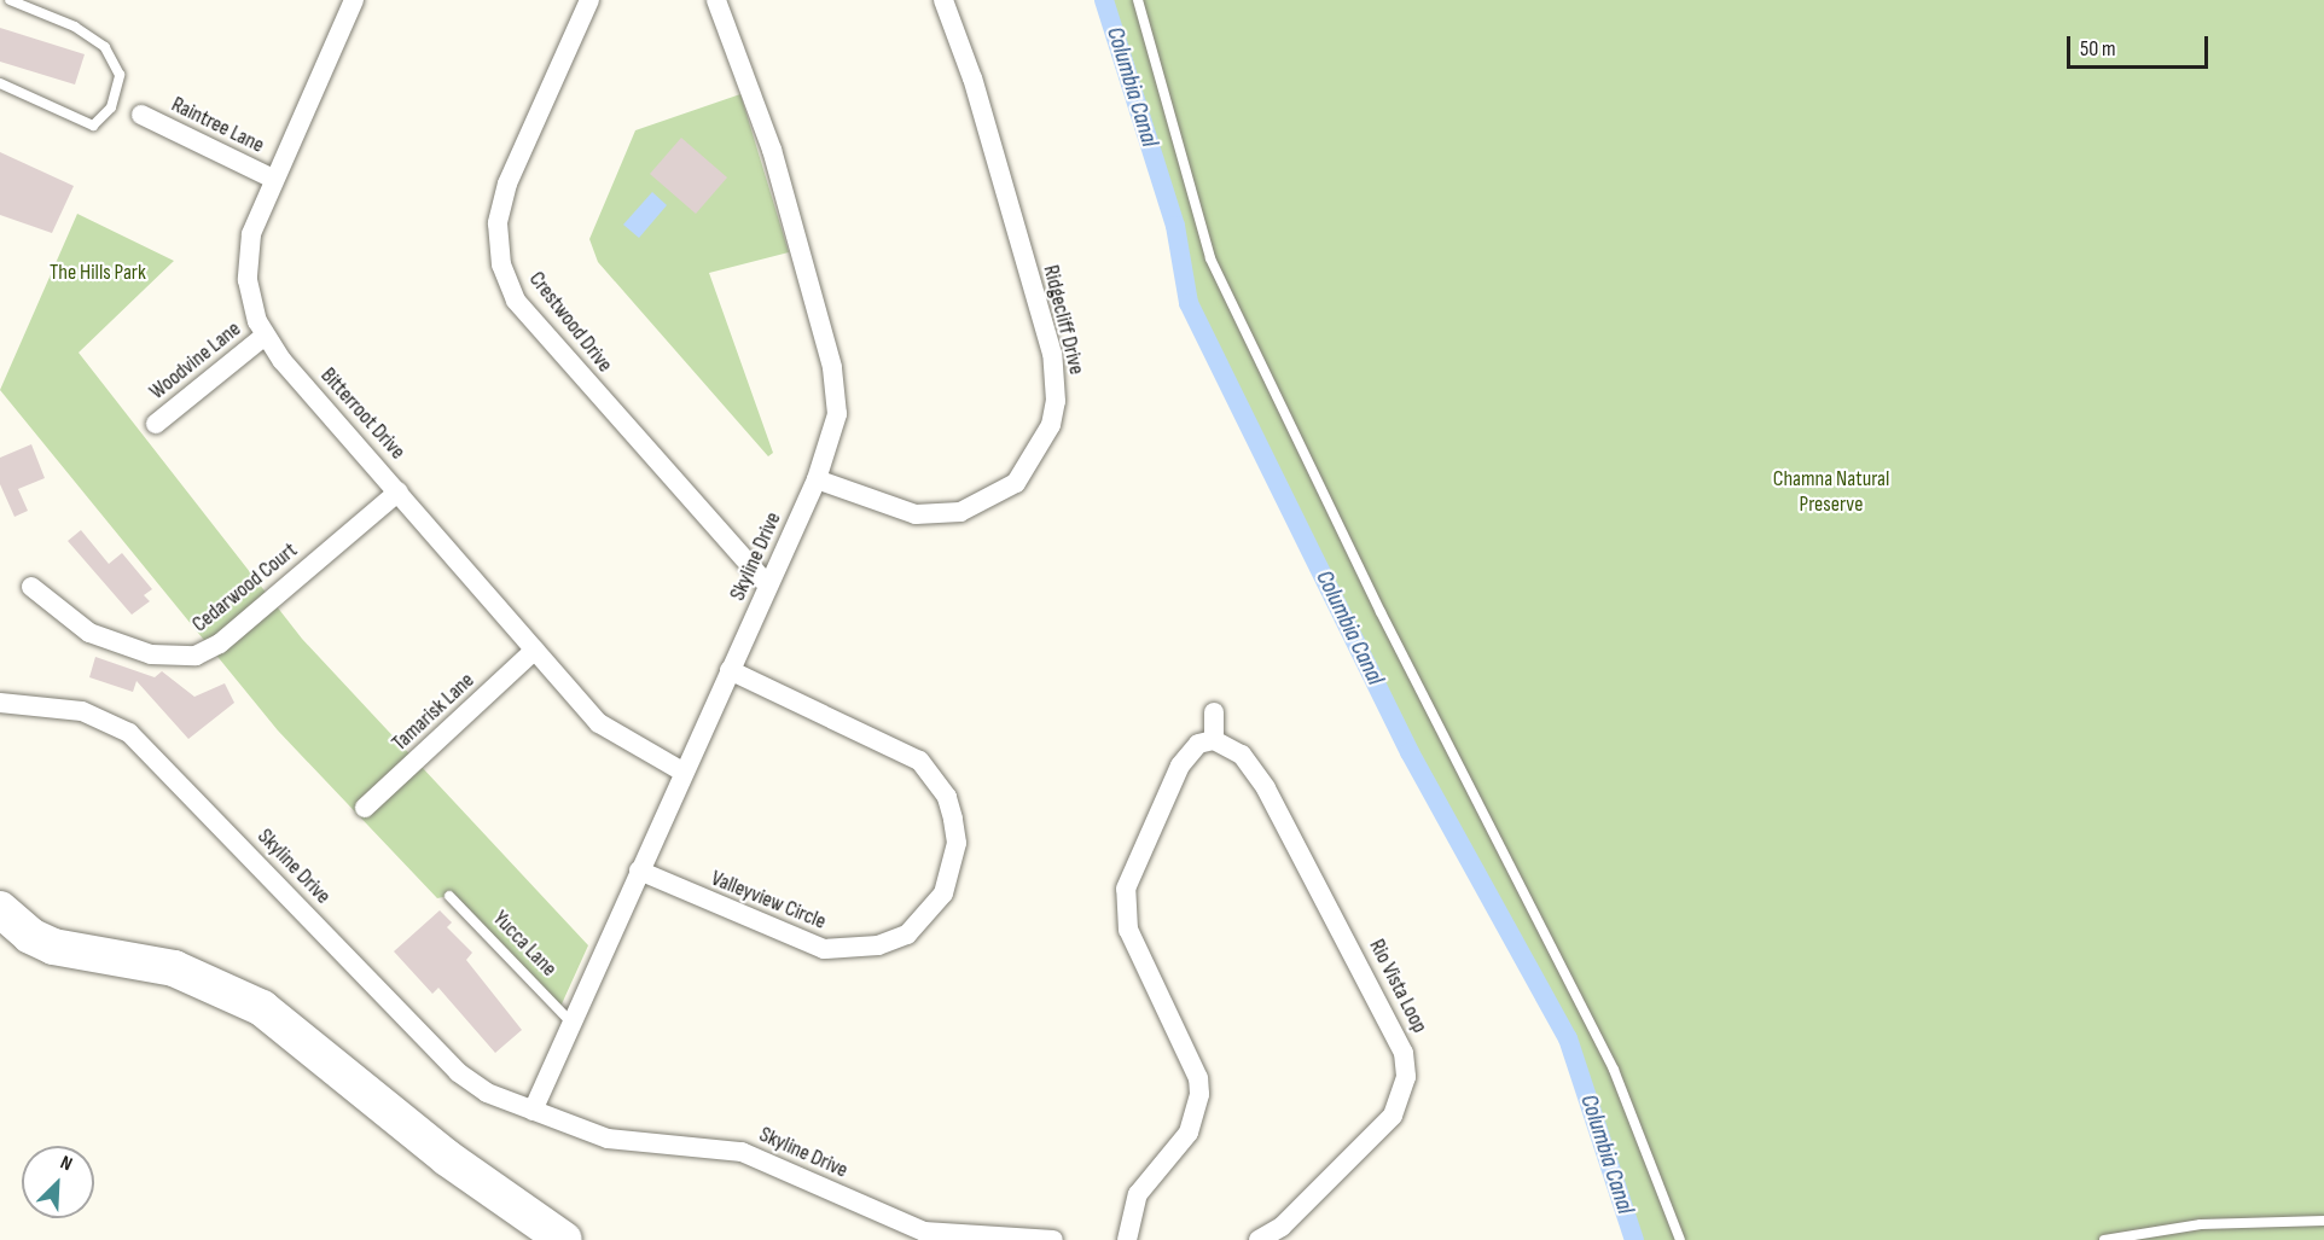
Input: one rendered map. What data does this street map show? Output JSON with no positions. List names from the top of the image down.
{
  "streets": {
    "street": [
      "Raintree Lane",
      "Ridgecliff Drive",
      "Crestwood Drive",
      "Woodvine Lane",
      "Bitterroot Drive",
      "Skyline Drive",
      "Cedarwood Court",
      "Tamarisk Lane",
      "Valleyview Circle",
      "Rio Vista Loop"
    ],
    "lane": ["Yucca Lane"]
  },
  "crossings": [
    ["Raintree Lane", "Bitterroot Drive"],
    ["Ridgecliff Drive", "Skyline Drive"],
    ["Crestwood Drive", "Skyline Drive"],
    ["Woodvine Lane", "Bitterroot Drive"],
    ["Bitterroot Drive", "Skyline Drive"],
    ["Bitterroot Drive", "Cedarwood Court"],
    ["Bitterroot Drive", "Tamarisk Lane"],
    ["Skyline Drive", "Valleyview Circle"],
    ["Skyline Drive", "Yucca Lane"]
  ],
  "water": ["Columbia Canal"],
  "parks": ["The Hills Park", "Chamna Natural Preserve"],
  "scale_bar": "50 m",
  "north": "top right"
}
